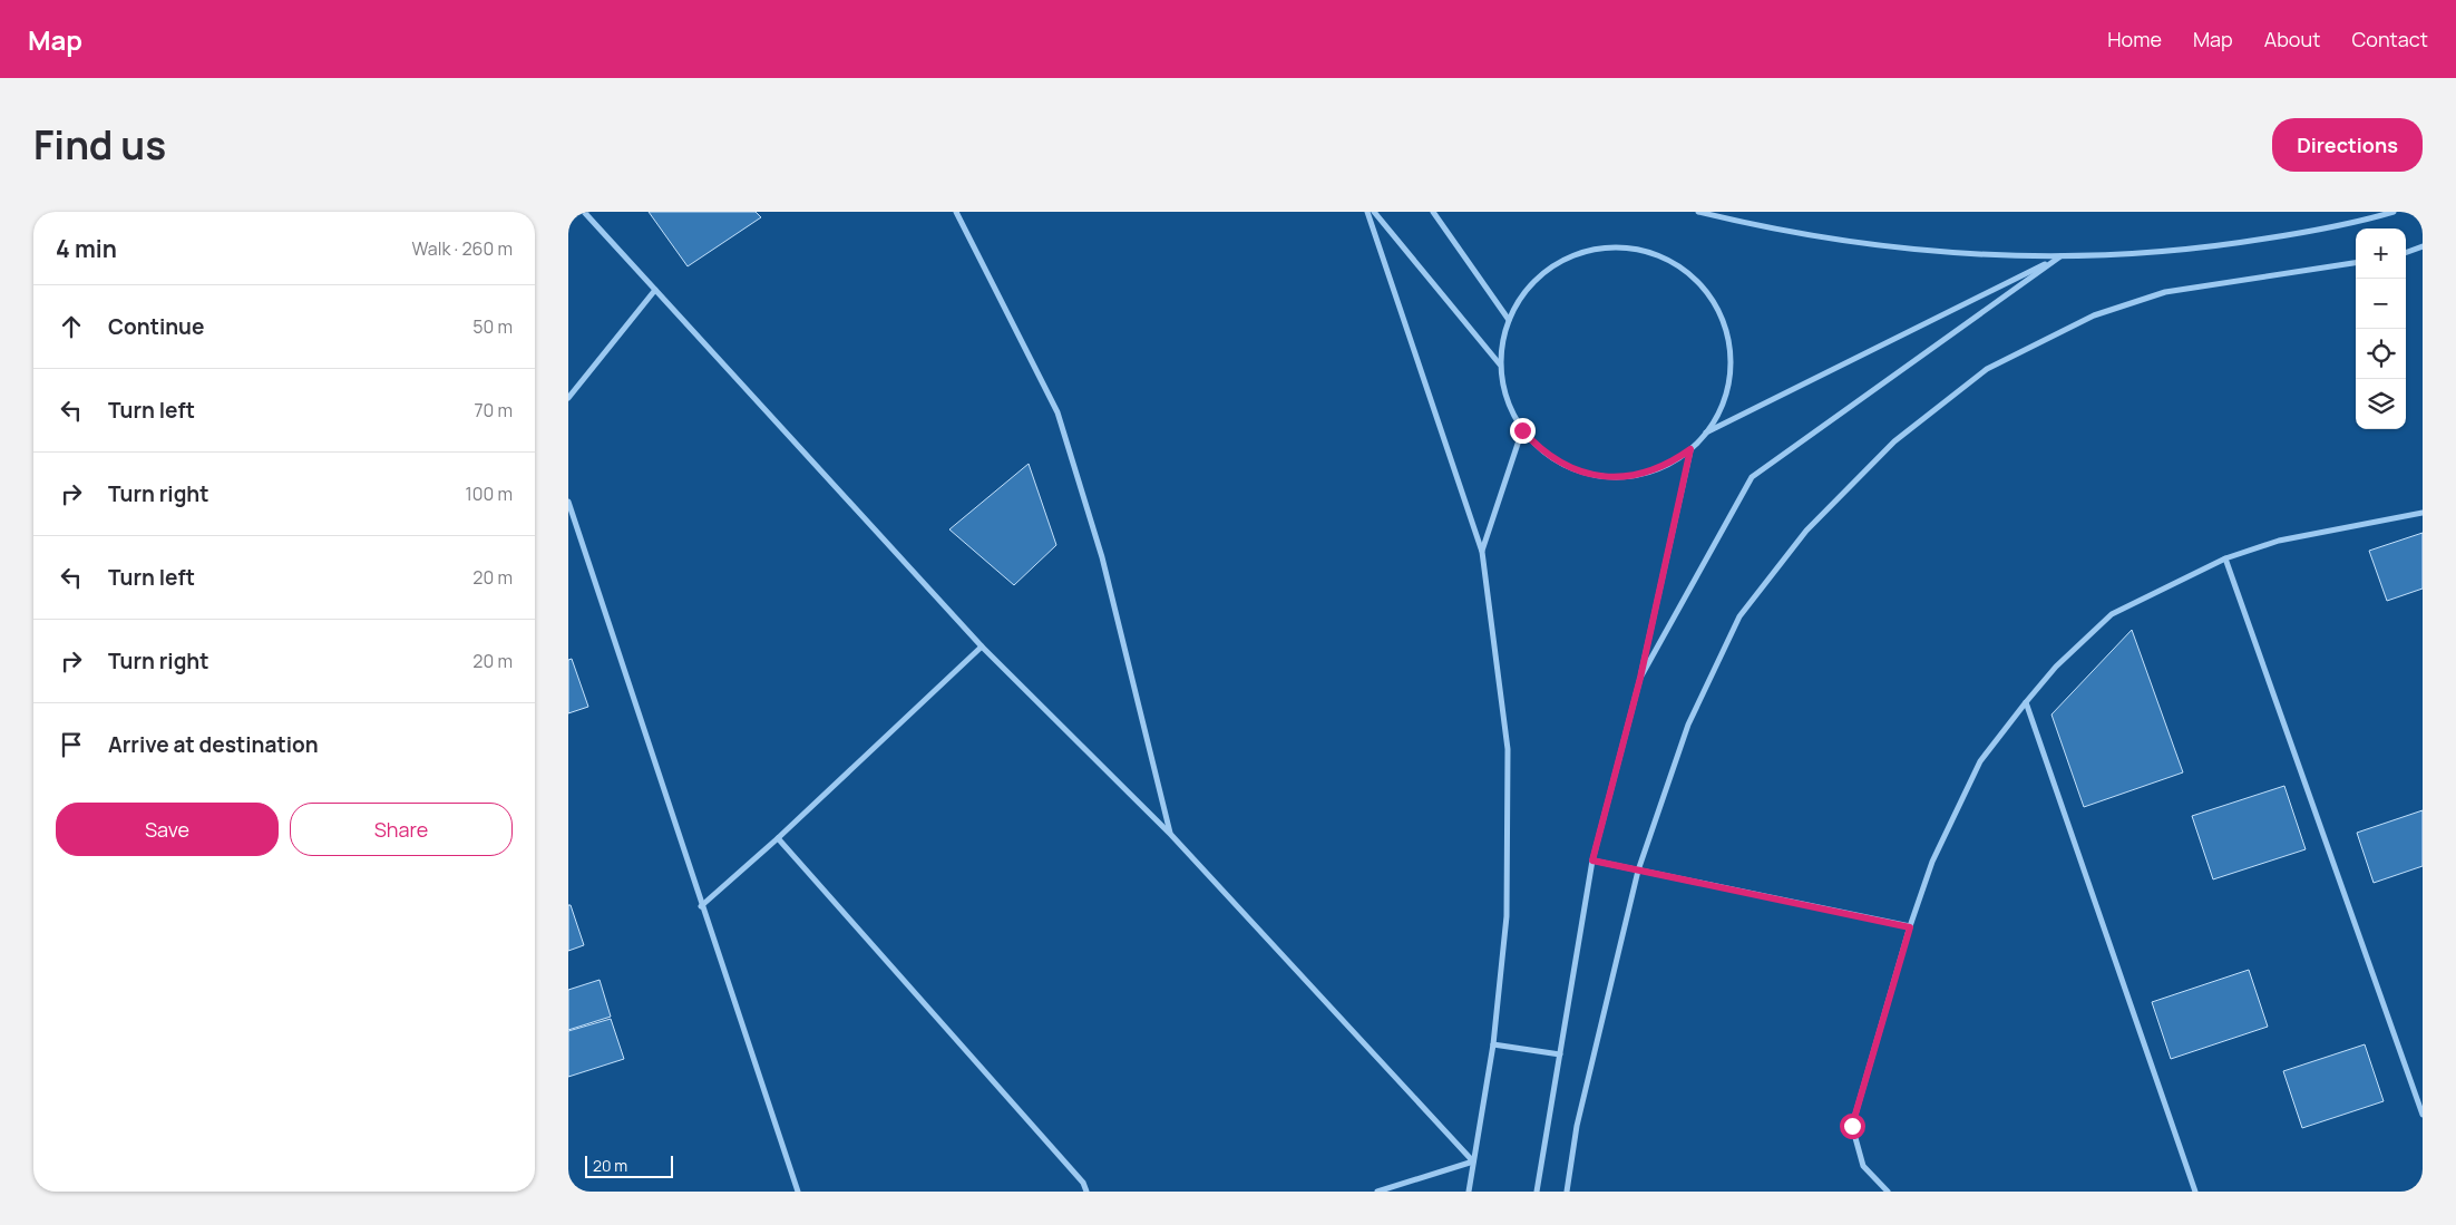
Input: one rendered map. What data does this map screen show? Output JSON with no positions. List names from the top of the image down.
{
  "scale_bar": "20 m",
  "page": {
    "header": "Map",
    "nav": [
      "Home",
      "Map",
      "About",
      "Contact"
    ],
    "title": "Find us",
    "buttons": [
      "Directions",
      ["Save", "Share"]
    ],
    "heading": ["4 min", "Walk · 260 m"],
    "map_buttons": ["+", "−"],
    "list": [
      ["Continue", "50 m"],
      ["Turn left", "70 m"],
      ["Turn right", "100 m"],
      ["Turn left", "20 m"],
      ["Turn right", "20 m"],
      "Arrive at destination"
    ],
    "scale": "20 m"
  }
}
